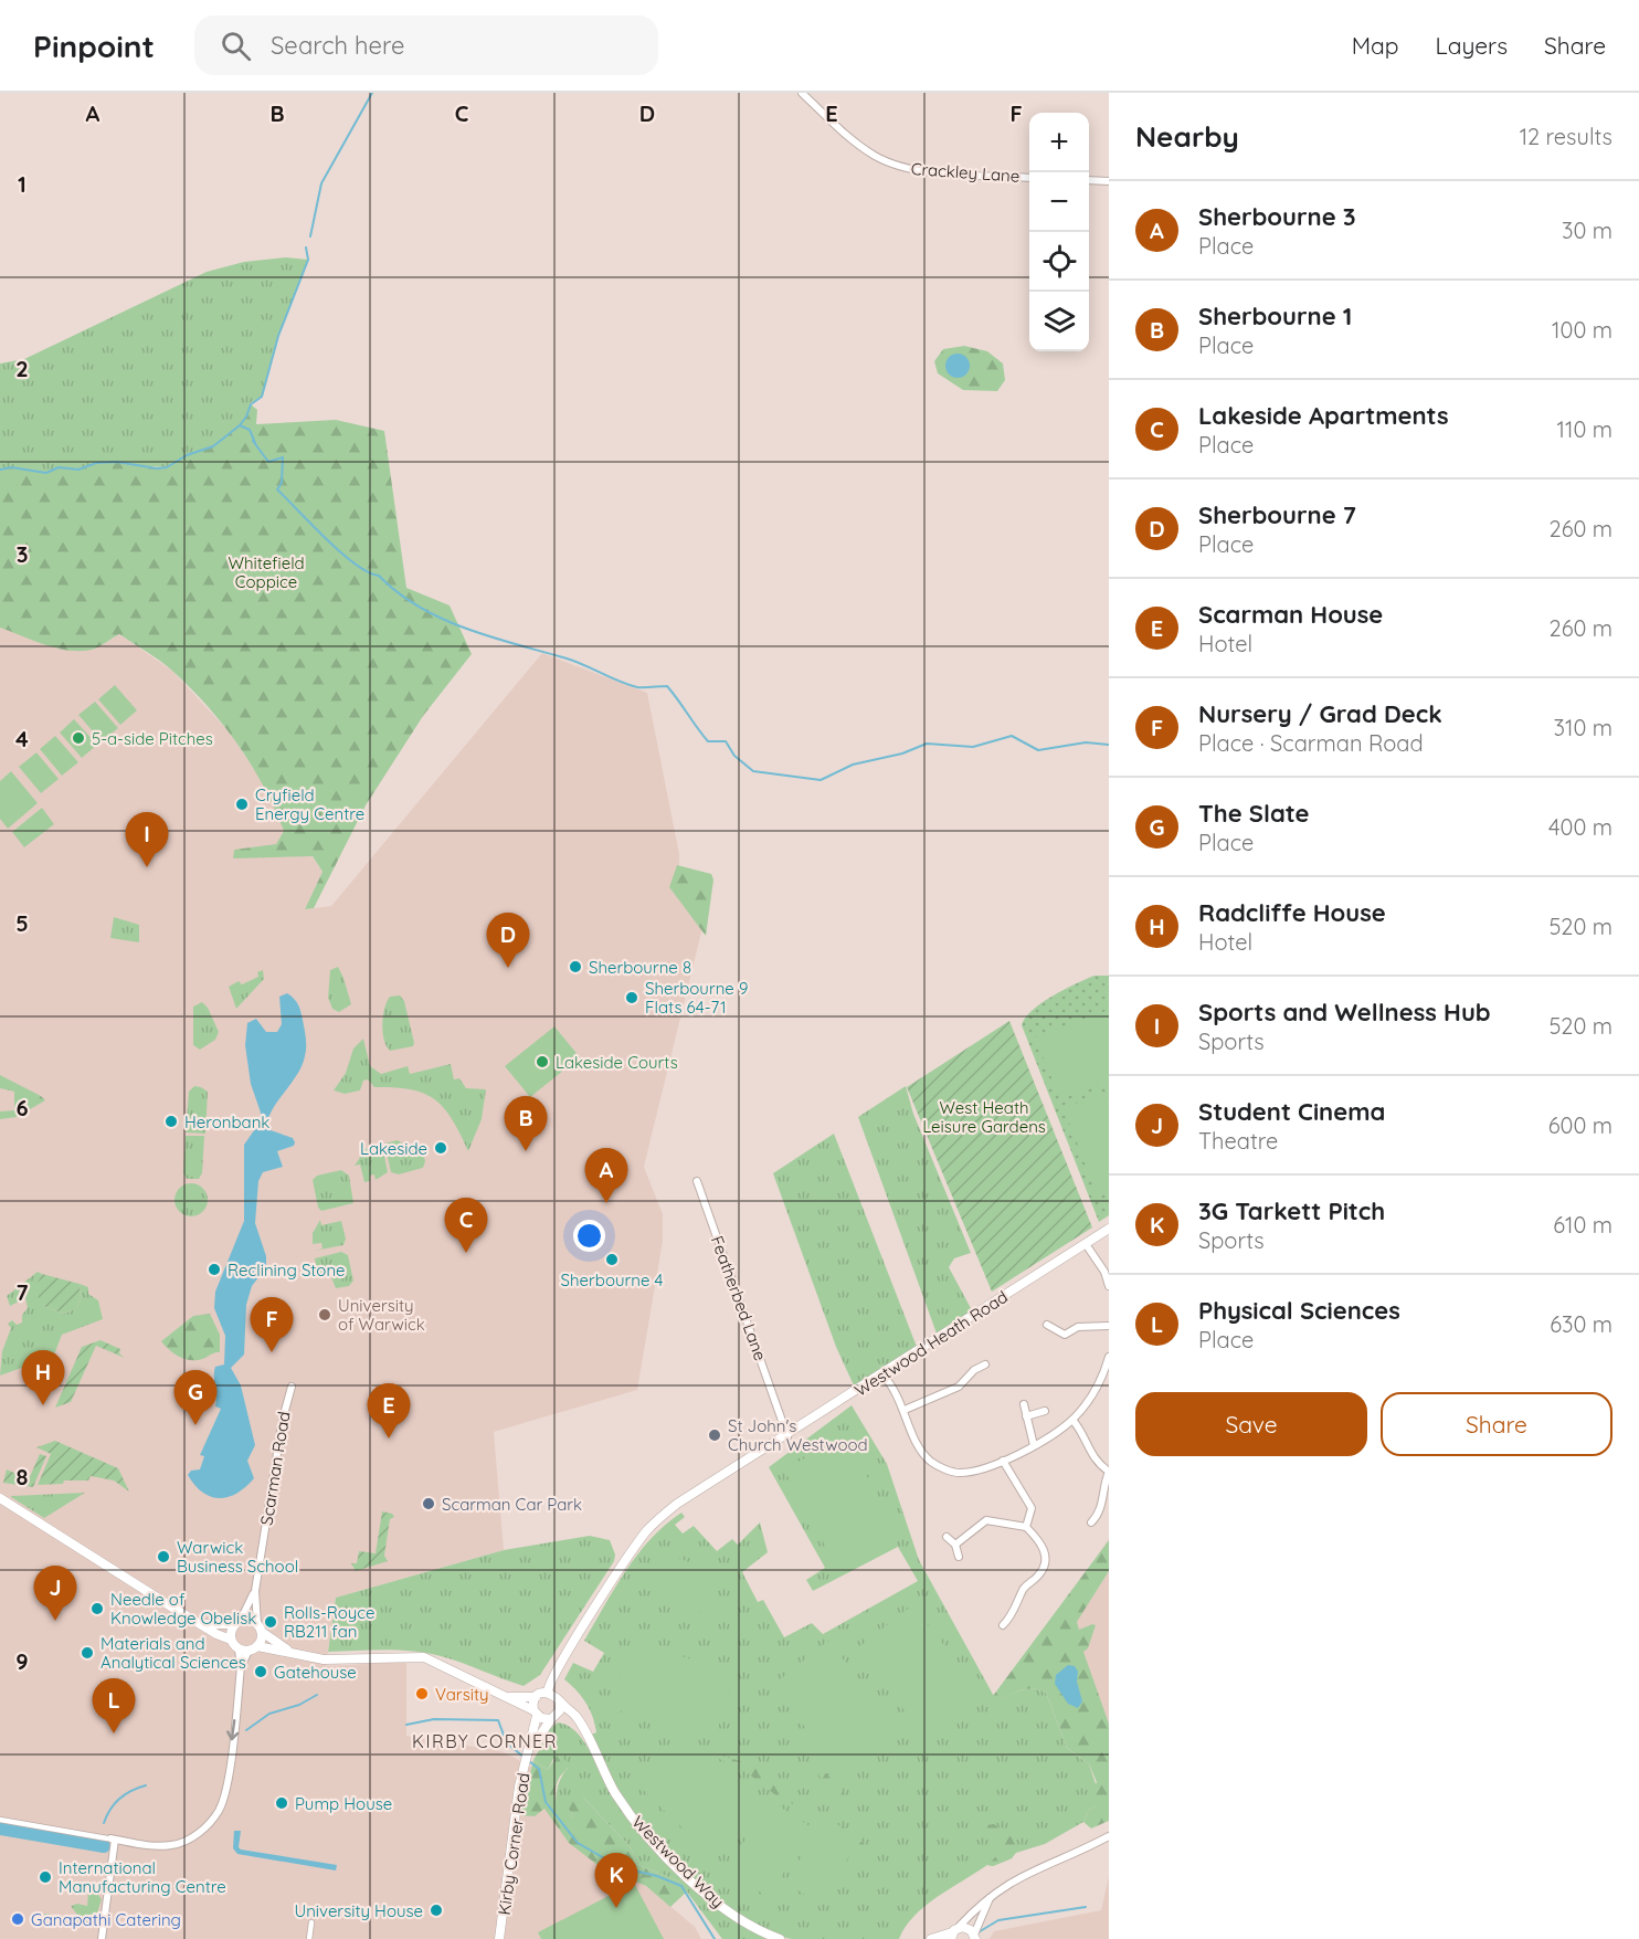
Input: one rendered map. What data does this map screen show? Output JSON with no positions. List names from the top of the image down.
{
  "streets": {
    "street": [
      "Crackley Lane",
      "Featherbed Lane",
      "Westwood Heath Road",
      "Scarman Road",
      "Kirby Corner Road",
      "Westwood Way"
    ]
  },
  "crossings": [
    ["Featherbed Lane", "Westwood Heath Road"],
    ["Westwood Heath Road", "Kirby Corner Road"],
    ["Westwood Heath Road", "Westwood Way"],
    ["Kirby Corner Road", "Westwood Way"]
  ],
  "districts": ["KIRBY CORNER"],
  "parks": ["Whitefield Coppice", "West Heath Leisure Gardens"],
  "places": [
    "5-a-side Pitches",
    "Cryfield Energy Centre",
    "Sherbourne 8",
    "Sherbourne 9 Flats 64-71",
    "Lakeside Courts",
    "Heronbank",
    "Lakeside",
    "Sherbourne 4",
    "Reclining Stone",
    "University of Warwick",
    "St John's Church Westwood",
    "Scarman Car Park",
    "Warwick Business School",
    "Needle of Knowledge Obelisk",
    "Rolls-Royce RB211 fan",
    "Materials and Analytical Sciences",
    "Gatehouse",
    "Varsity",
    "Pump House",
    "International Manufacturing Centre",
    "University House",
    "Ganapathi Catering"
  ],
  "page": {
    "header": "Pinpoint",
    "search": "Search here",
    "nav": ["Map", "Layers", "Share"],
    "heading": ["Nearby", "12 results"],
    "map_buttons": ["+", "−"],
    "list": [
      {
        "mark": "A",
        "name": "Sherbourne 3",
        "note": "Place",
        "value": "30 m"
      },
      {
        "mark": "B",
        "name": "Sherbourne 1",
        "note": "Place",
        "value": "100 m"
      },
      {
        "mark": "C",
        "name": "Lakeside Apartments",
        "note": "Place",
        "value": "110 m"
      },
      {
        "mark": "D",
        "name": "Sherbourne 7",
        "note": "Place",
        "value": "260 m"
      },
      {
        "mark": "E",
        "name": "Scarman House",
        "note": "Hotel",
        "value": "260 m"
      },
      {
        "mark": "F",
        "name": "Nursery / Grad Deck",
        "note": "Place · Scarman Road",
        "value": "310 m"
      },
      {
        "mark": "G",
        "name": "The Slate",
        "note": "Place",
        "value": "400 m"
      },
      {
        "mark": "H",
        "name": "Radcliffe House",
        "note": "Hotel",
        "value": "520 m"
      },
      {
        "mark": "I",
        "name": "Sports and Wellness Hub",
        "note": "Sports",
        "value": "520 m"
      },
      {
        "mark": "J",
        "name": "Student Cinema",
        "note": "Theatre",
        "value": "600 m"
      },
      {
        "mark": "K",
        "name": "3G Tarkett Pitch",
        "note": "Sports",
        "value": "610 m"
      },
      {
        "mark": "L",
        "name": "Physical Sciences",
        "note": "Place",
        "value": "630 m"
      }
    ],
    "pins": [
      "I",
      "D",
      "B",
      "A",
      "C",
      "F",
      "H",
      "G",
      "E",
      "J",
      "L",
      "K"
    ],
    "buttons": ["Save", "Share"]
  },
  "grid": {
    "columns": [
      "A",
      "B",
      "C",
      "D",
      "E",
      "F"
    ],
    "rows": [
      "1",
      "2",
      "3",
      "4",
      "5",
      "6",
      "7",
      "8",
      "9"
    ]
  }
}
